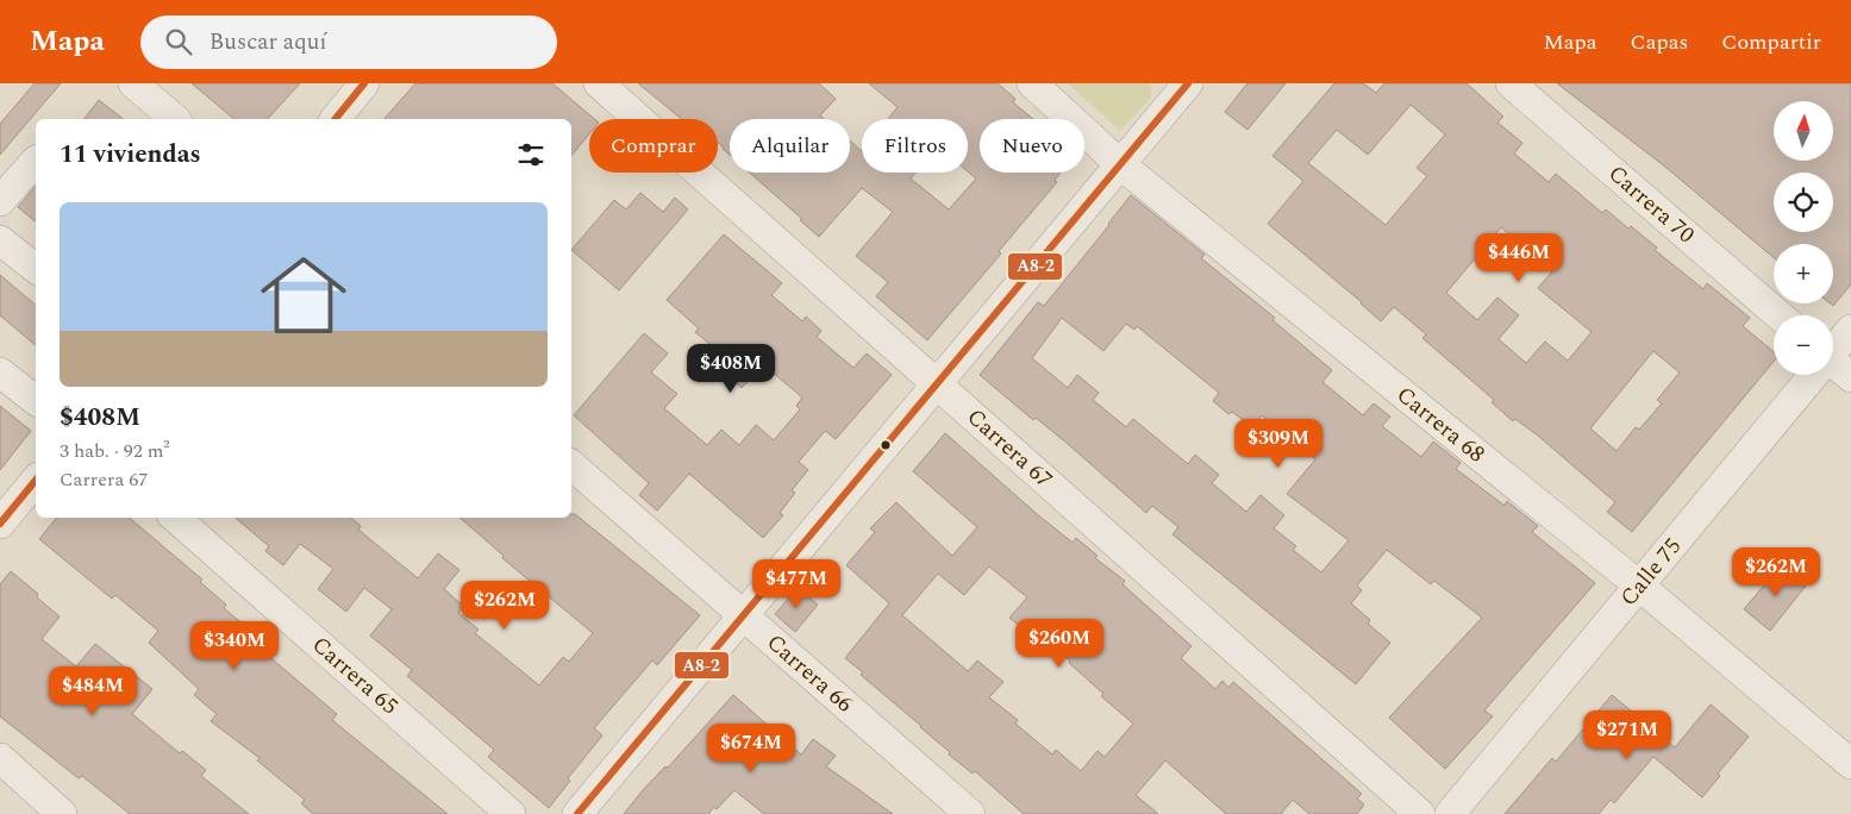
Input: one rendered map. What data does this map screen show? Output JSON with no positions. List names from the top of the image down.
{
  "streets": {
    "street": [
      "Carrera 70",
      "Carrera 68",
      "Carrera 67",
      "Calle 75",
      "Carrera 66",
      "Carrera 65"
    ]
  },
  "crossings": [
    ["Carrera 68", "Calle 75"]
  ],
  "lines": ["transit line A8-2"],
  "north": "top",
  "page": {
    "header": "Mapa",
    "search": "Buscar aquí",
    "nav": ["Mapa", "Capas", "Compartir"],
    "map_buttons": ["+", "−"],
    "chip": [
      "Comprar",
      "Alquilar",
      "Filtros",
      "Nuevo"
    ],
    "heading": "11 viviendas",
    "list": [
      {
        "name": "$408M",
        "note": "3 hab. · 92 m² · Carrera 67"
      }
    ],
    "price": [
      "$446M",
      "$408M",
      "$309M",
      "$262M",
      "$477M",
      "$262M",
      "$260M",
      "$340M",
      "$484M",
      "$271M",
      "$674M"
    ]
  }
}
